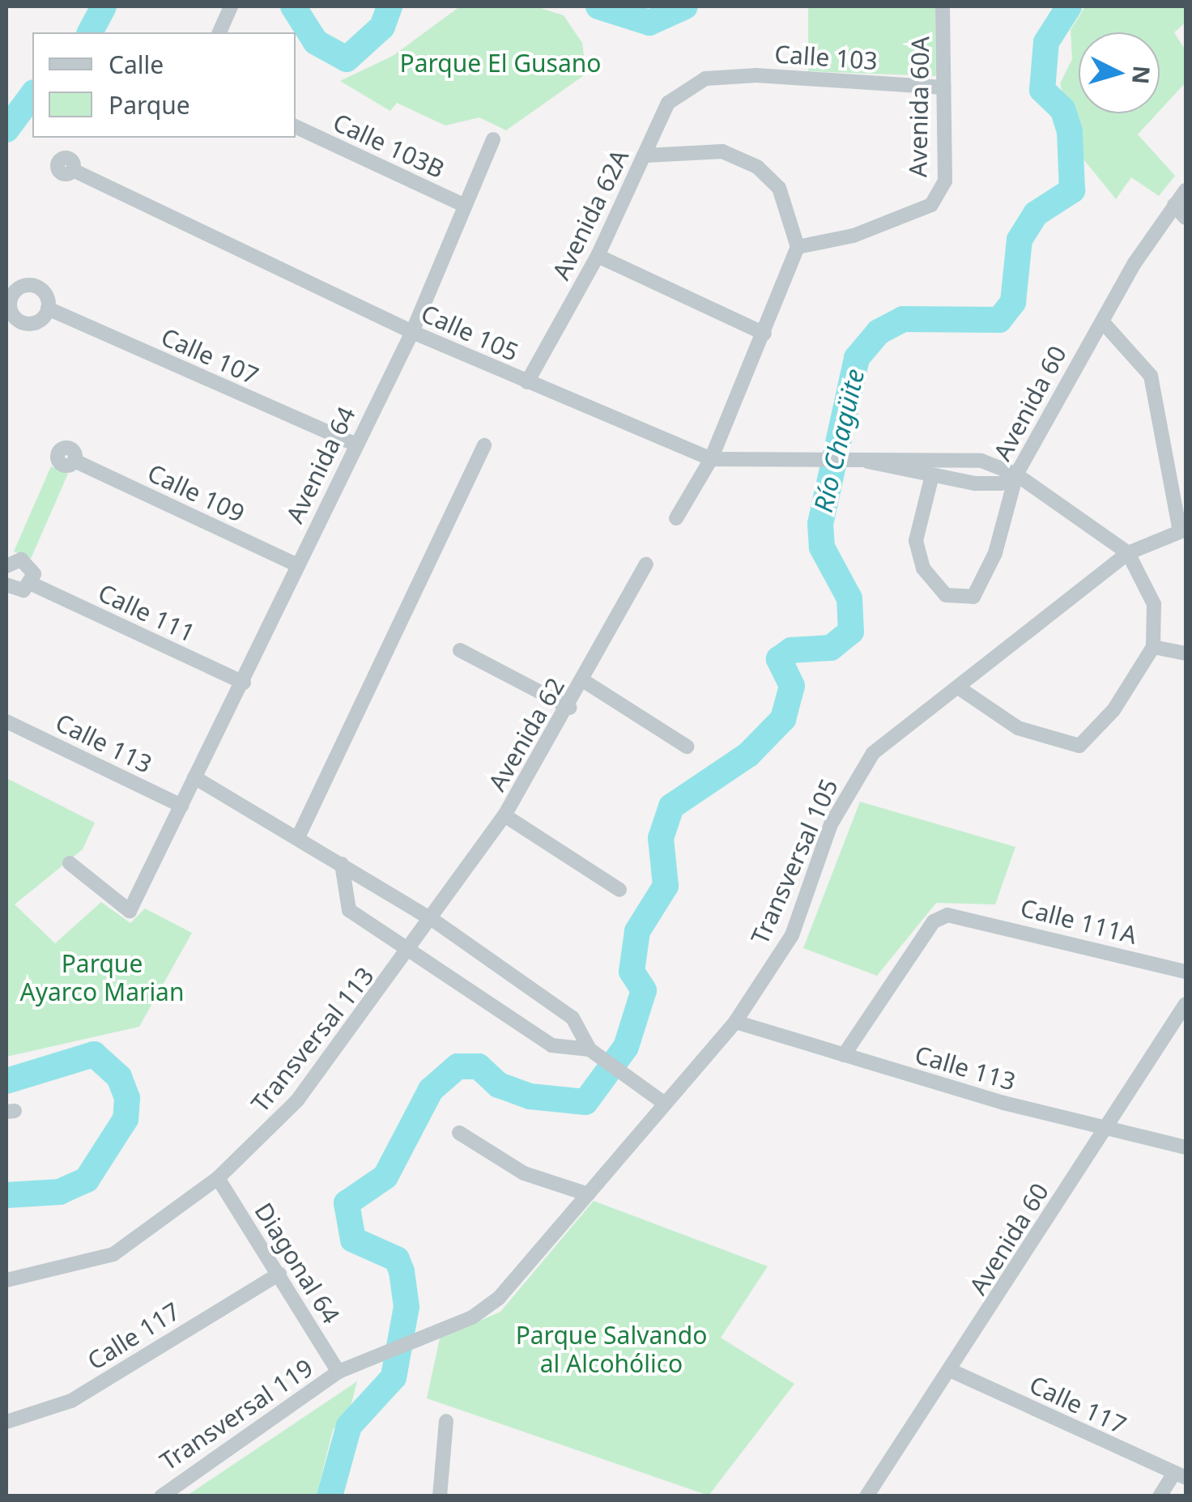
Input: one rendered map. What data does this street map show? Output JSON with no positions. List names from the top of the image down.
{
  "streets": {
    "street": [
      "Calle 103",
      "Avenida 60A",
      "Calle 103B",
      "Avenida 62A",
      "Calle 105",
      "Calle 107",
      "Avenida 60",
      "Avenida 64",
      "Calle 109",
      "Calle 111",
      "Avenida 62",
      "Calle 113",
      "Transversal 105",
      "Calle 111A",
      "Transversal 113",
      "Diagonal 64",
      "Calle 117",
      "Transversal 119"
    ]
  },
  "crossings": [
    ["Calle 103", "Avenida 60A"],
    ["Calle 103", "Avenida 62A"],
    ["Calle 103B", "Avenida 64"],
    ["Avenida 62A", "Calle 105"],
    ["Calle 105", "Avenida 60"],
    ["Calle 105", "Avenida 64"],
    ["Calle 105", "Transversal 105"],
    ["Calle 107", "Avenida 64"],
    ["Avenida 60", "Calle 113"],
    ["Avenida 60", "Calle 117"],
    ["Avenida 64", "Calle 109"],
    ["Avenida 64", "Calle 111"],
    ["Avenida 64", "Calle 113"],
    ["Avenida 62", "Transversal 113"],
    ["Calle 113", "Transversal 105"],
    ["Calle 113", "Calle 111A"],
    ["Transversal 105", "Diagonal 64"],
    ["Transversal 105", "Transversal 119"],
    ["Transversal 113", "Diagonal 64"],
    ["Diagonal 64", "Calle 117"],
    ["Diagonal 64", "Transversal 119"]
  ],
  "water": ["Río Chagüite"],
  "parks": ["Parque El Gusano", "Parque Ayarco Marian", "Parque Salvando al Alcohólico"],
  "legend": ["Calle", "Parque"],
  "north": "right"
}
